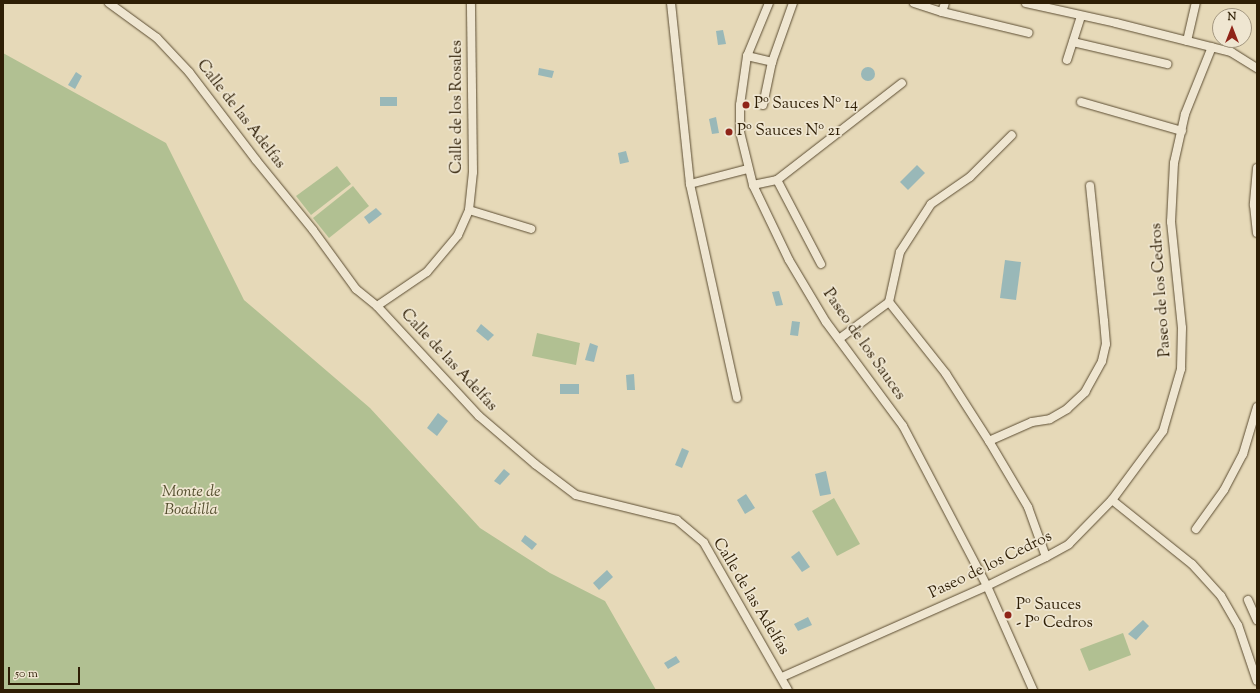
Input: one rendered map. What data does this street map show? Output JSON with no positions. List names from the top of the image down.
{
  "streets": {
    "street": [
      "Calle de los Rosales",
      "Calle de las Adelfas",
      "Paseo de los Cedros",
      "Paseo de los Sauces"
    ]
  },
  "crossings": [
    ["Calle de los Rosales", "Calle de las Adelfas"],
    ["Calle de las Adelfas", "Paseo de los Cedros"],
    ["Paseo de los Cedros", "Paseo de los Sauces"]
  ],
  "parks": ["Monte de Boadilla"],
  "places": ["Pº Sauces Nº 14", "Pº Sauces Nº 21", "Pº Sauces - Pº Cedros"],
  "scale_bar": "50 m",
  "north": "top"
}
